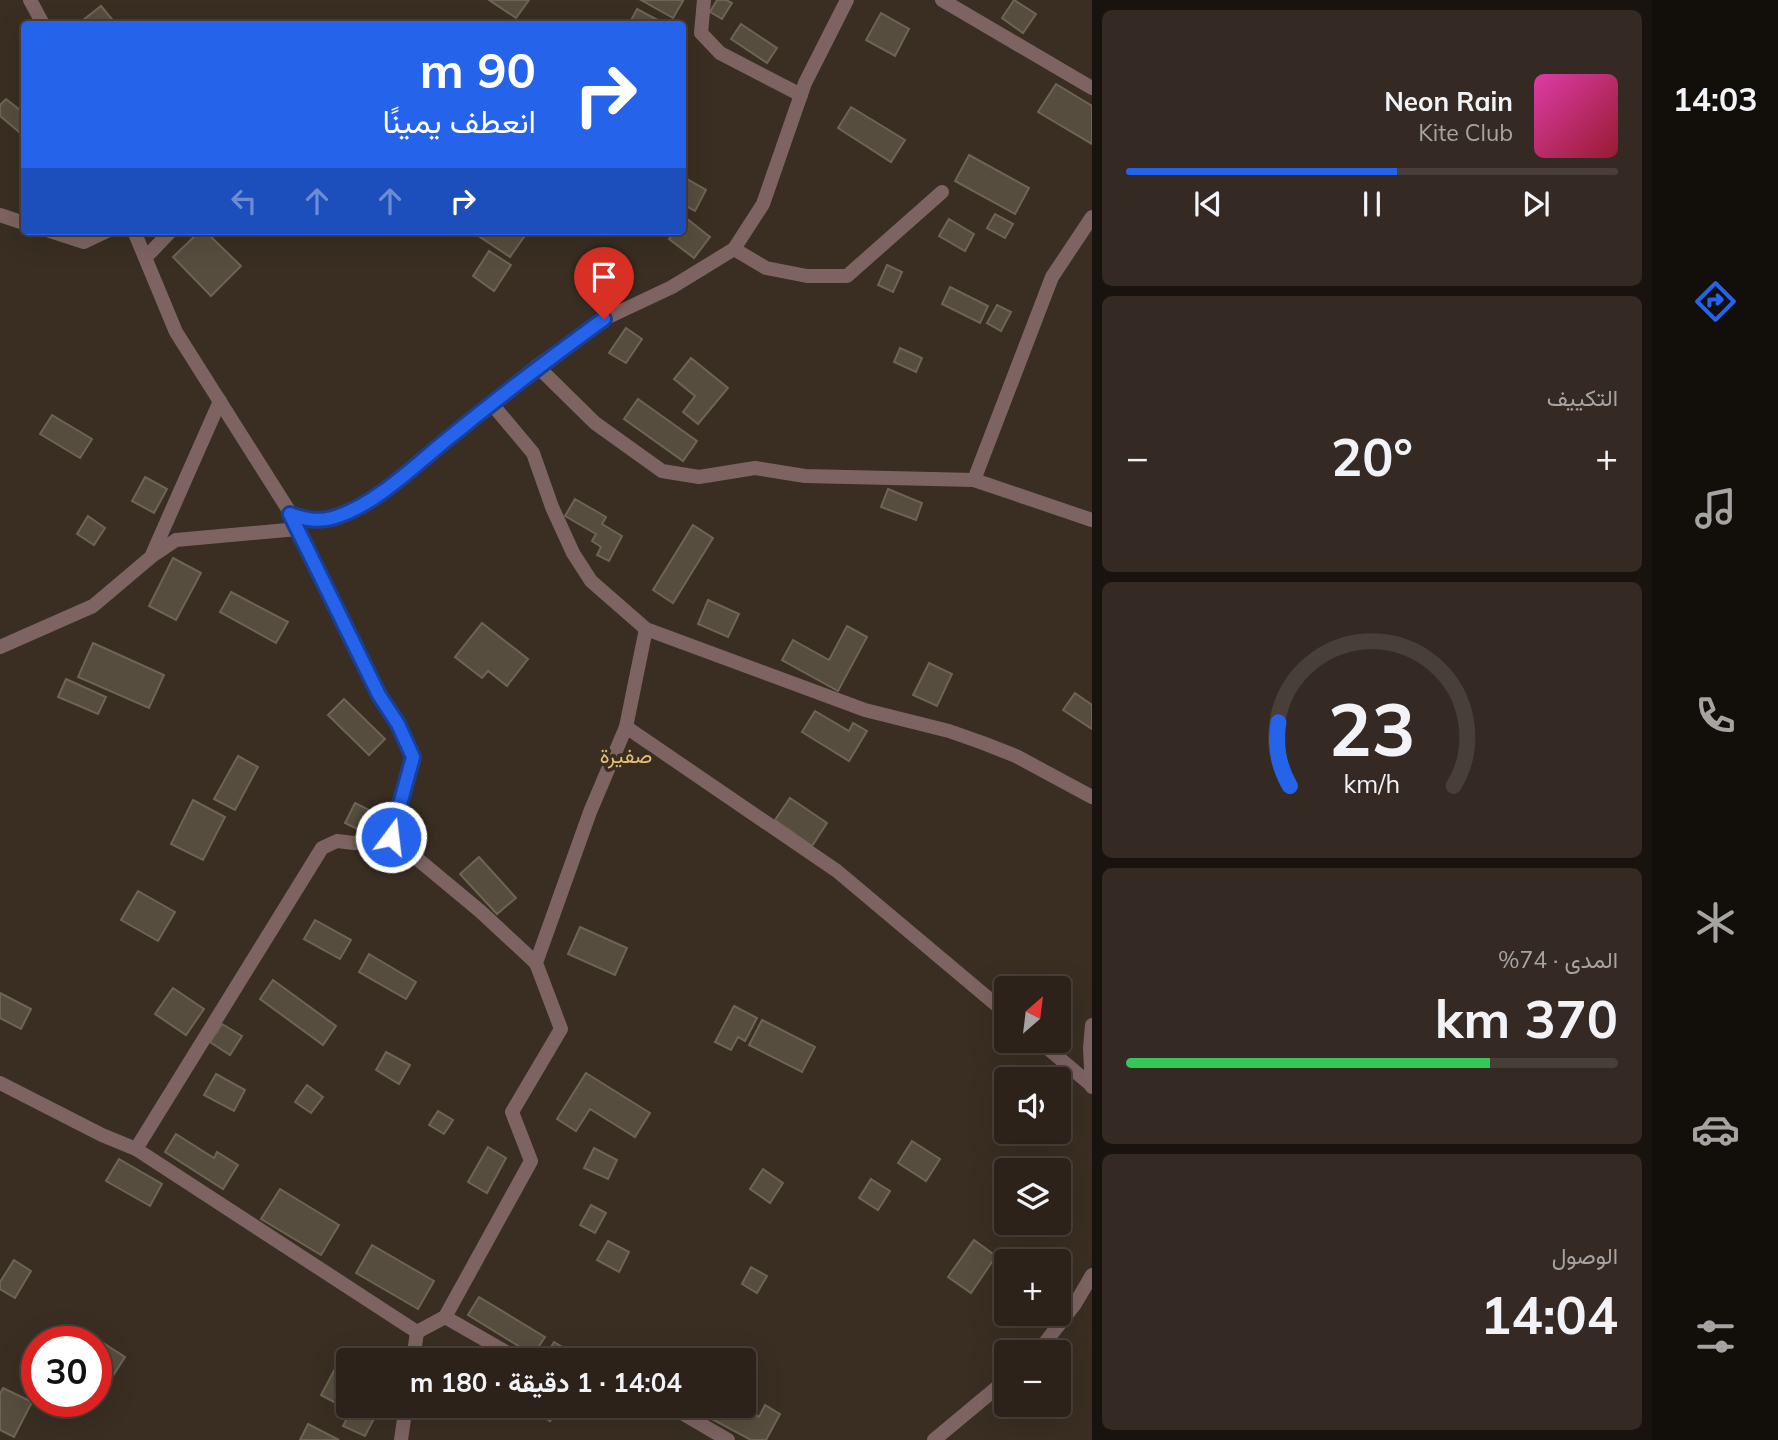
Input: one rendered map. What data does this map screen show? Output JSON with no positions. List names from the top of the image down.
{
  "districts": ["صفيرة"],
  "north": "top right",
  "page": {
    "tabs": "14:03",
    "turn": ["90 m", "انعطف يمينًا"],
    "song": ["Neon Rain", "Kite Club"],
    "tile": [
      "التكييف",
      ["المدى · 74%", "370 km"],
      ["الوصول", "14:04"]
    ],
    "heat": ["−", "20°", "+"],
    "map_buttons": ["+", "−"],
    "limit": "30",
    "trip": "14:04 · 1 دقيقة · 180 m",
    "gauge": ["23", "km/h"]
  }
}
